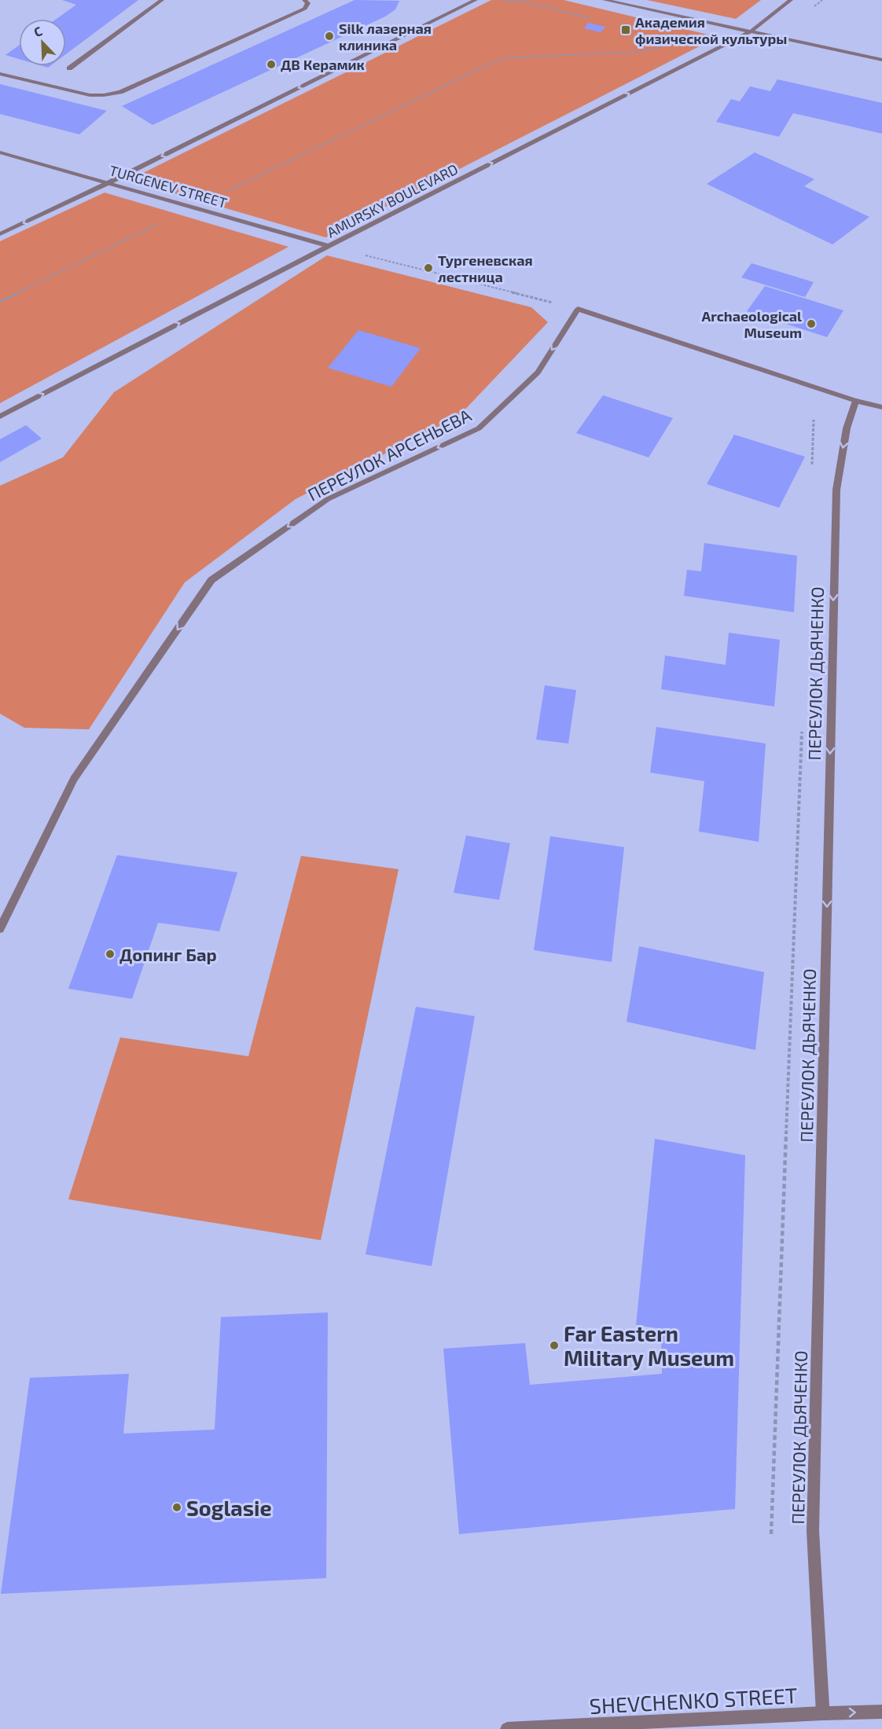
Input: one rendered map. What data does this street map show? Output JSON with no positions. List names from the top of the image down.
{
  "streets": {
    "street": [
      "TURGENEV STREET",
      "AMURSKY BOULEVARD",
      "ПЕРЕУЛОК АРСЕНЬЕВА",
      "ПЕРЕУЛОК ДЬЯЧЕНКО",
      "SHEVCHENKO STREET"
    ]
  },
  "crossings": [
    ["TURGENEV STREET", "AMURSKY BOULEVARD"],
    ["ПЕРЕУЛОК ДЬЯЧЕНКО", "SHEVCHENKO STREET"]
  ],
  "one_way": ["AMURSKY BOULEVARD", "ПЕРЕУЛОК АРСЕНЬЕВА", "ПЕРЕУЛОК ДЬЯЧЕНКО"],
  "places": {
    "transit": ["Академия физической культуры"],
    "other": [
      "Silk лазерная клиника",
      "ДВ Керамик",
      "Тургеневская лестница",
      "Archaeological Museum",
      "Допинг Бар",
      "Far Eastern Military Museum",
      "Soglasie"
    ]
  },
  "north": "top left"
}
